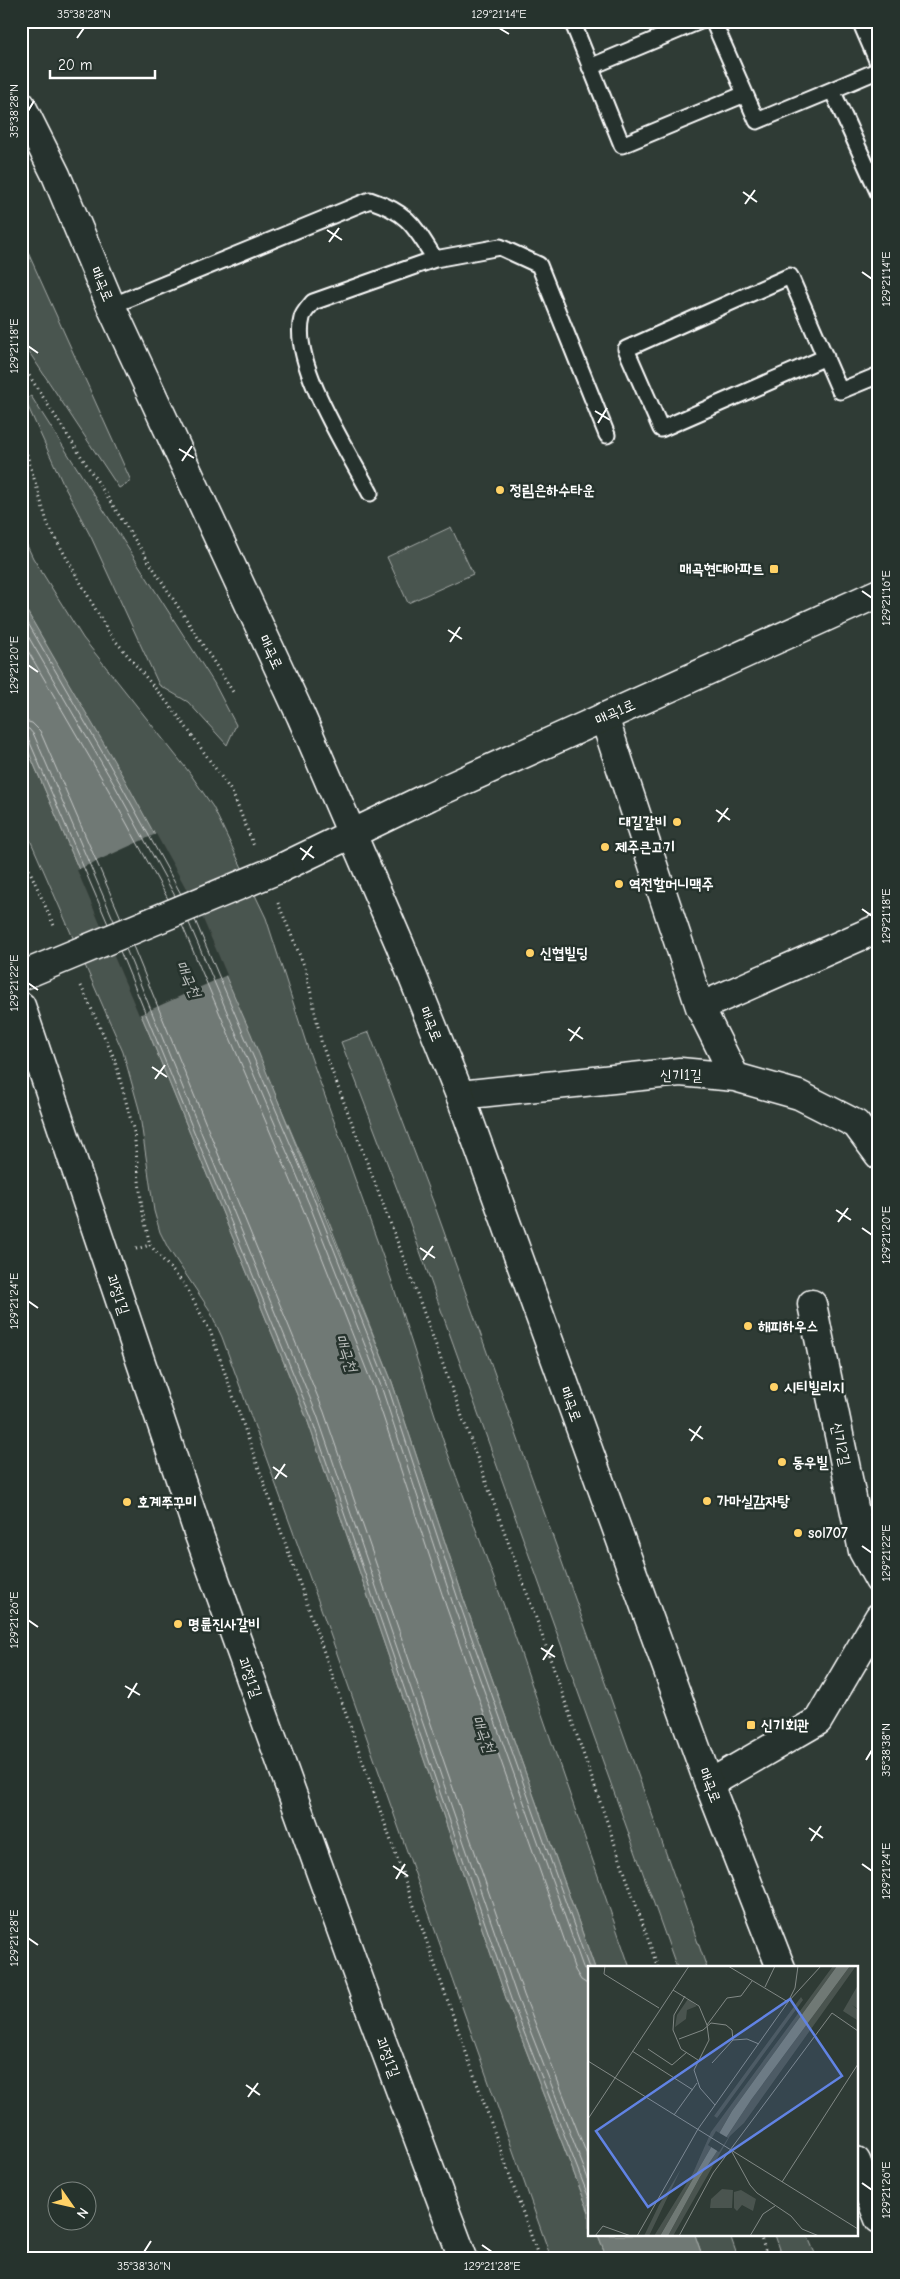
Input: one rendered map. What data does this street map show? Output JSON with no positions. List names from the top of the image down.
{
  "streets": {
    "street": [
      "매곡로",
      "매곡1로",
      "신기1길",
      "괴정1길",
      "신기2길"
    ]
  },
  "crossings": [
    ["매곡로", "매곡1로"],
    ["매곡로", "신기1길"]
  ],
  "water": ["매곡천"],
  "places": {
    "other": [
      "정림은하수타운",
      "대길갈비",
      "제주큰고기",
      "역전할머니맥주",
      "신협빌딩",
      "해피하우스",
      "시티빌리지",
      "동우빌",
      "가마실감자탕",
      "호계쭈꾸미",
      "sol707",
      "명륜진사갈비"
    ],
    "transit": ["매곡현대아파트", "신기회관"]
  },
  "scale_bar": "20 m",
  "north": "bottom right",
  "coordinates": [
    "35°38'28\"N",
    "129°21'14\"E",
    "129°21'18\"E",
    "129°21'16\"E",
    "129°21'20\"E",
    "129°21'22\"E",
    "129°21'24\"E",
    "129°21'26\"E",
    "35°38'38\"N",
    "129°21'28\"E",
    "35°38'36\"N"
  ]
}
